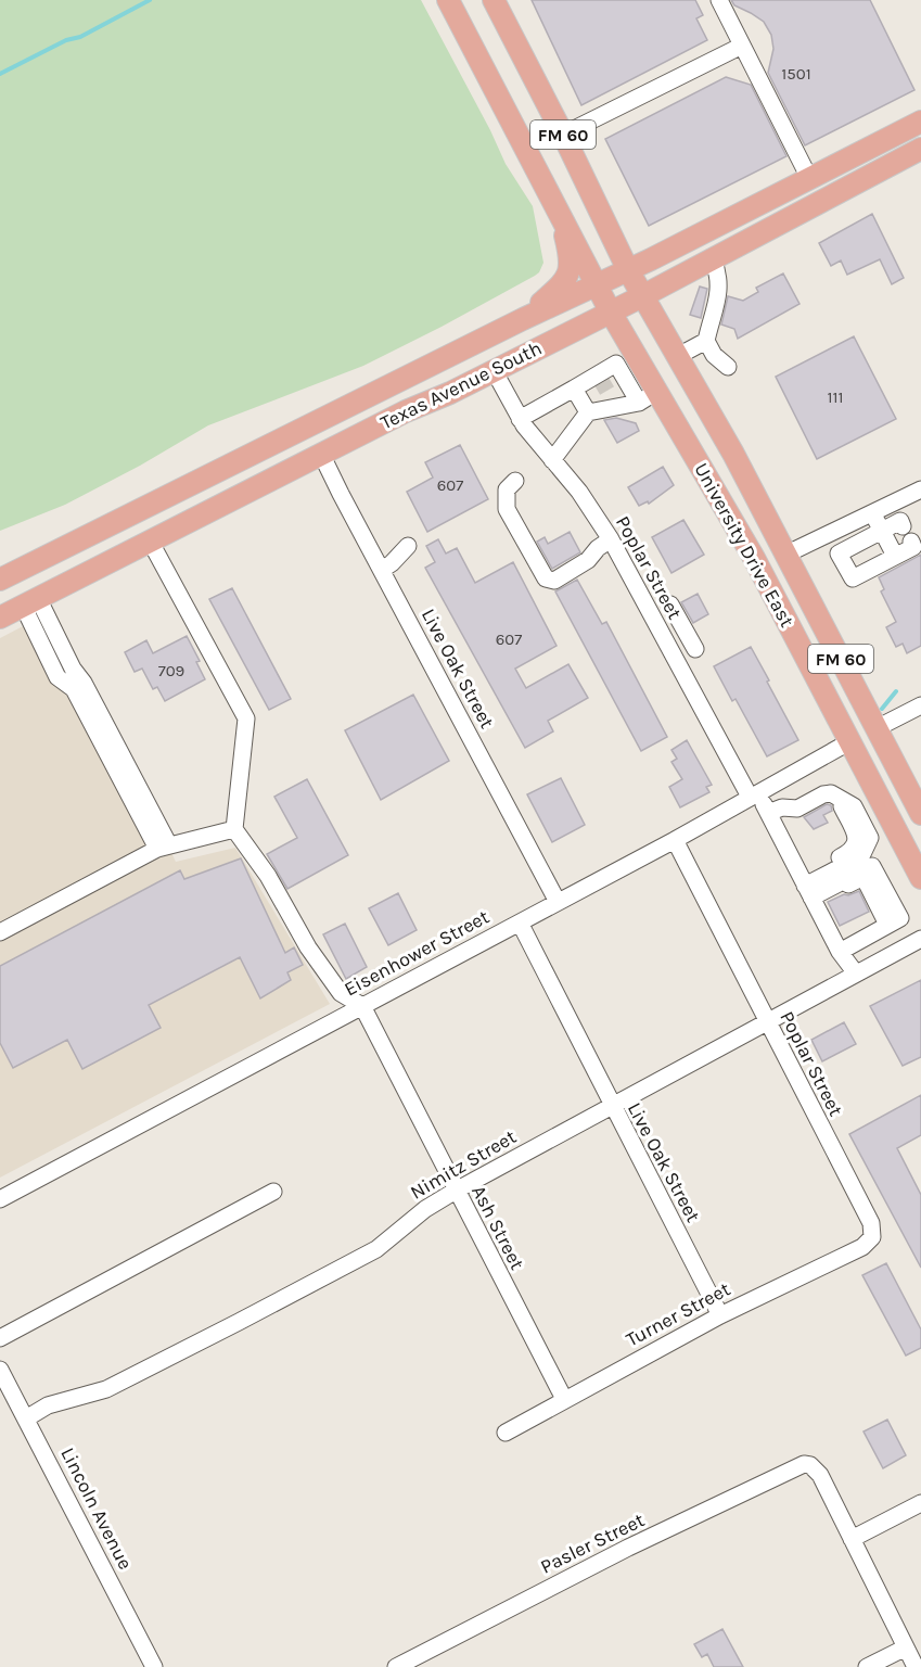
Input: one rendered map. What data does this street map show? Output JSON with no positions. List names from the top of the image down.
{
  "streets": {
    "main road": ["FM 60", "Texas Avenue South", "University Drive East"],
    "street": [
      "Poplar Street",
      "Live Oak Street",
      "Eisenhower Street",
      "Nimitz Street",
      "Ash Street",
      "Turner Street",
      "Lincoln Avenue",
      "Pasler Street"
    ]
  },
  "crossings": [
    ["FM 60", "Texas Avenue South"],
    ["FM 60", "University Drive East"],
    ["Texas Avenue South", "University Drive East"],
    ["Texas Avenue South", "Poplar Street"],
    ["Texas Avenue South", "Live Oak Street"],
    ["University Drive East", "Eisenhower Street"],
    ["Poplar Street", "Eisenhower Street"],
    ["Poplar Street", "Nimitz Street"],
    ["Poplar Street", "Turner Street"],
    ["Live Oak Street", "Eisenhower Street"],
    ["Live Oak Street", "Nimitz Street"],
    ["Live Oak Street", "Turner Street"],
    ["Eisenhower Street", "Ash Street"],
    ["Nimitz Street", "Ash Street"],
    ["Nimitz Street", "Lincoln Avenue"],
    ["Ash Street", "Turner Street"]
  ],
  "house_numbers": [
    "1501",
    "111",
    "607",
    "607",
    "709"
  ]
}
